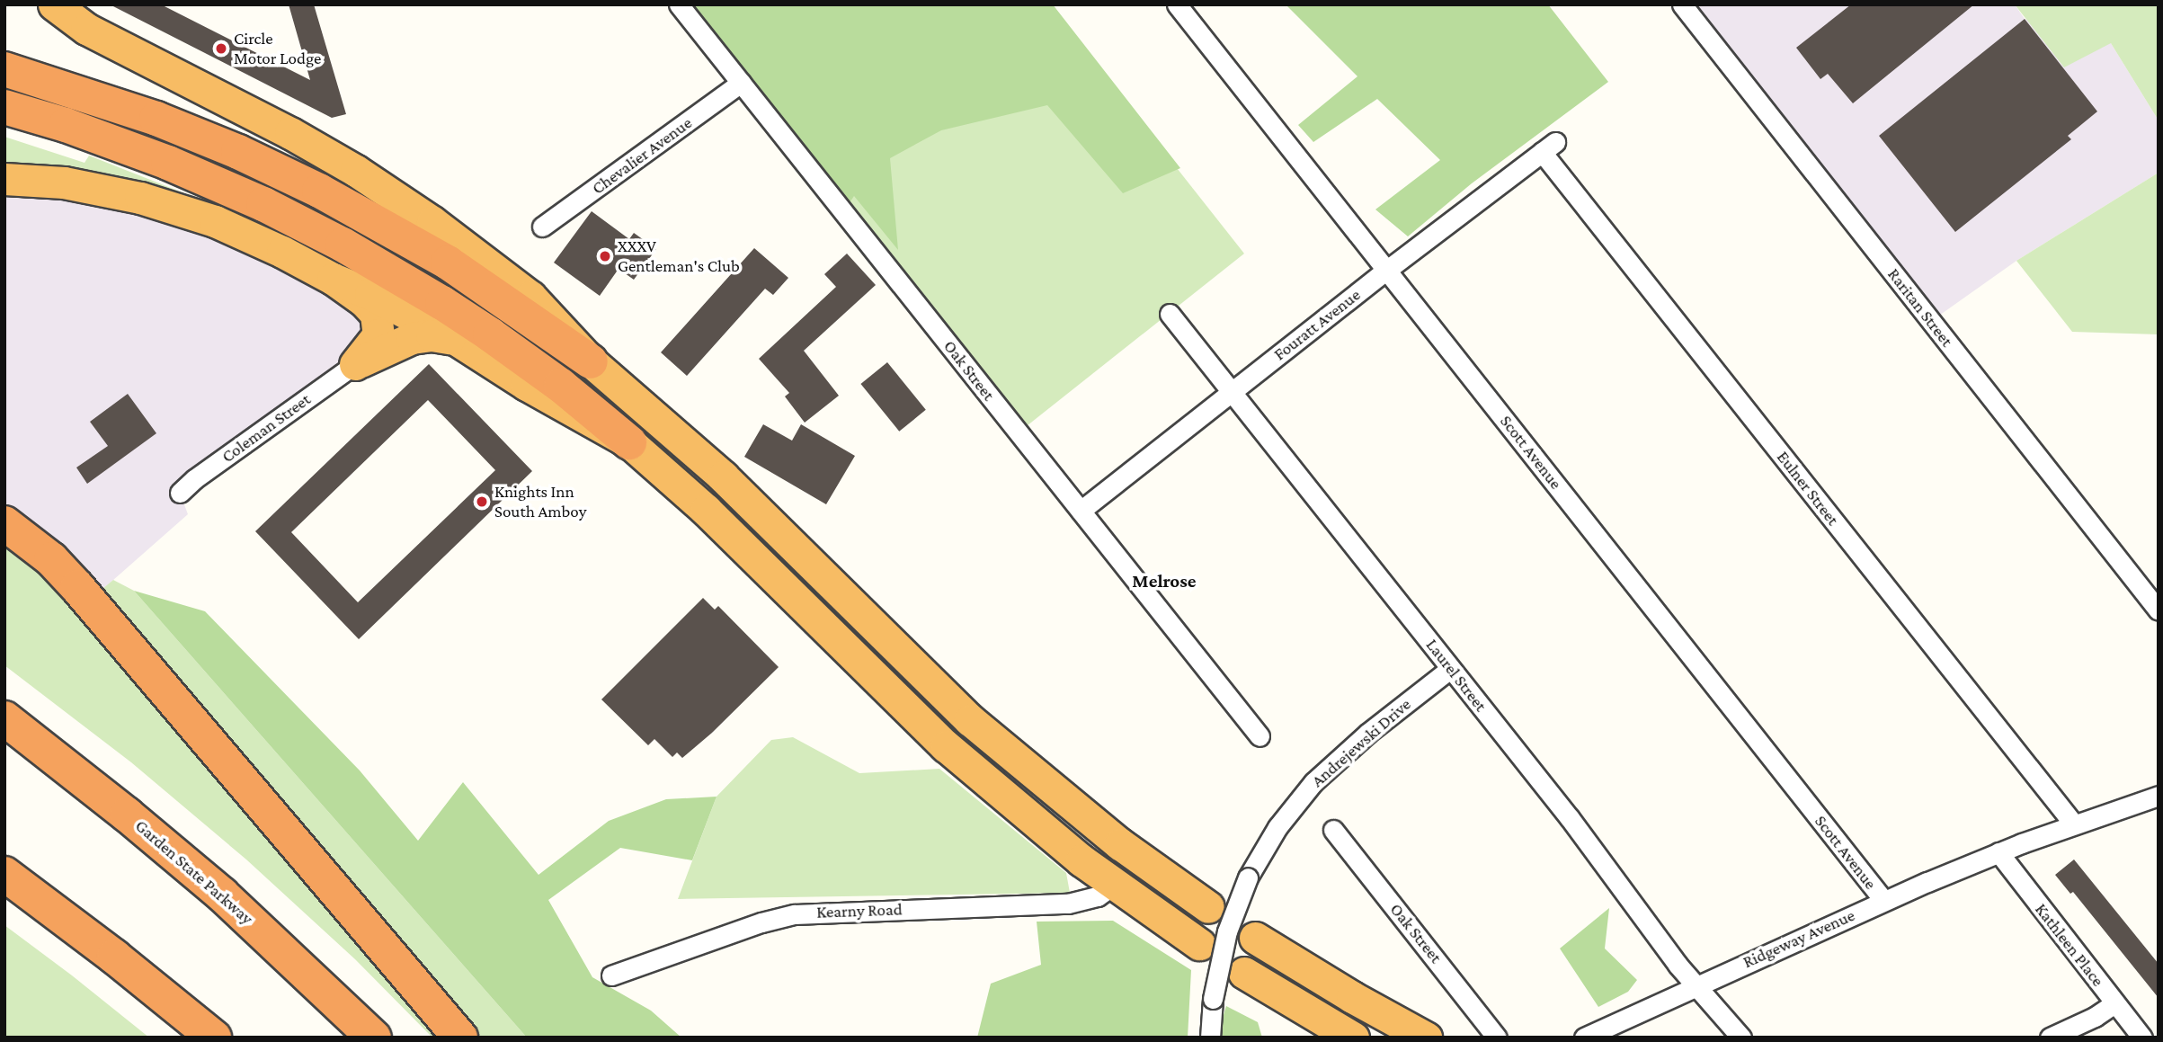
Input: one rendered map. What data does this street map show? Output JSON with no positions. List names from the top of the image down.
{
  "streets": {
    "highway": ["Garden State Parkway"],
    "street": [
      "Chevalier Avenue",
      "Raritan Street",
      "Fouratt Avenue",
      "Oak Street",
      "Coleman Street",
      "Scott Avenue",
      "Eulner Street",
      "Laurel Street",
      "Andrejewski Drive",
      "Kearny Road",
      "Ridgeway Avenue",
      "Kathleen Place"
    ]
  },
  "crossings": [
    ["Chevalier Avenue", "Oak Street"],
    ["Fouratt Avenue", "Oak Street"],
    ["Fouratt Avenue", "Scott Avenue"],
    ["Fouratt Avenue", "Eulner Street"],
    ["Fouratt Avenue", "Laurel Street"],
    ["Scott Avenue", "Ridgeway Avenue"],
    ["Eulner Street", "Ridgeway Avenue"],
    ["Laurel Street", "Andrejewski Drive"],
    ["Laurel Street", "Ridgeway Avenue"],
    ["Ridgeway Avenue", "Kathleen Place"]
  ],
  "districts": ["Melrose"],
  "places": ["Circle Motor Lodge", "XXXV Gentleman's Club", "Knights Inn South Amboy"]
}
